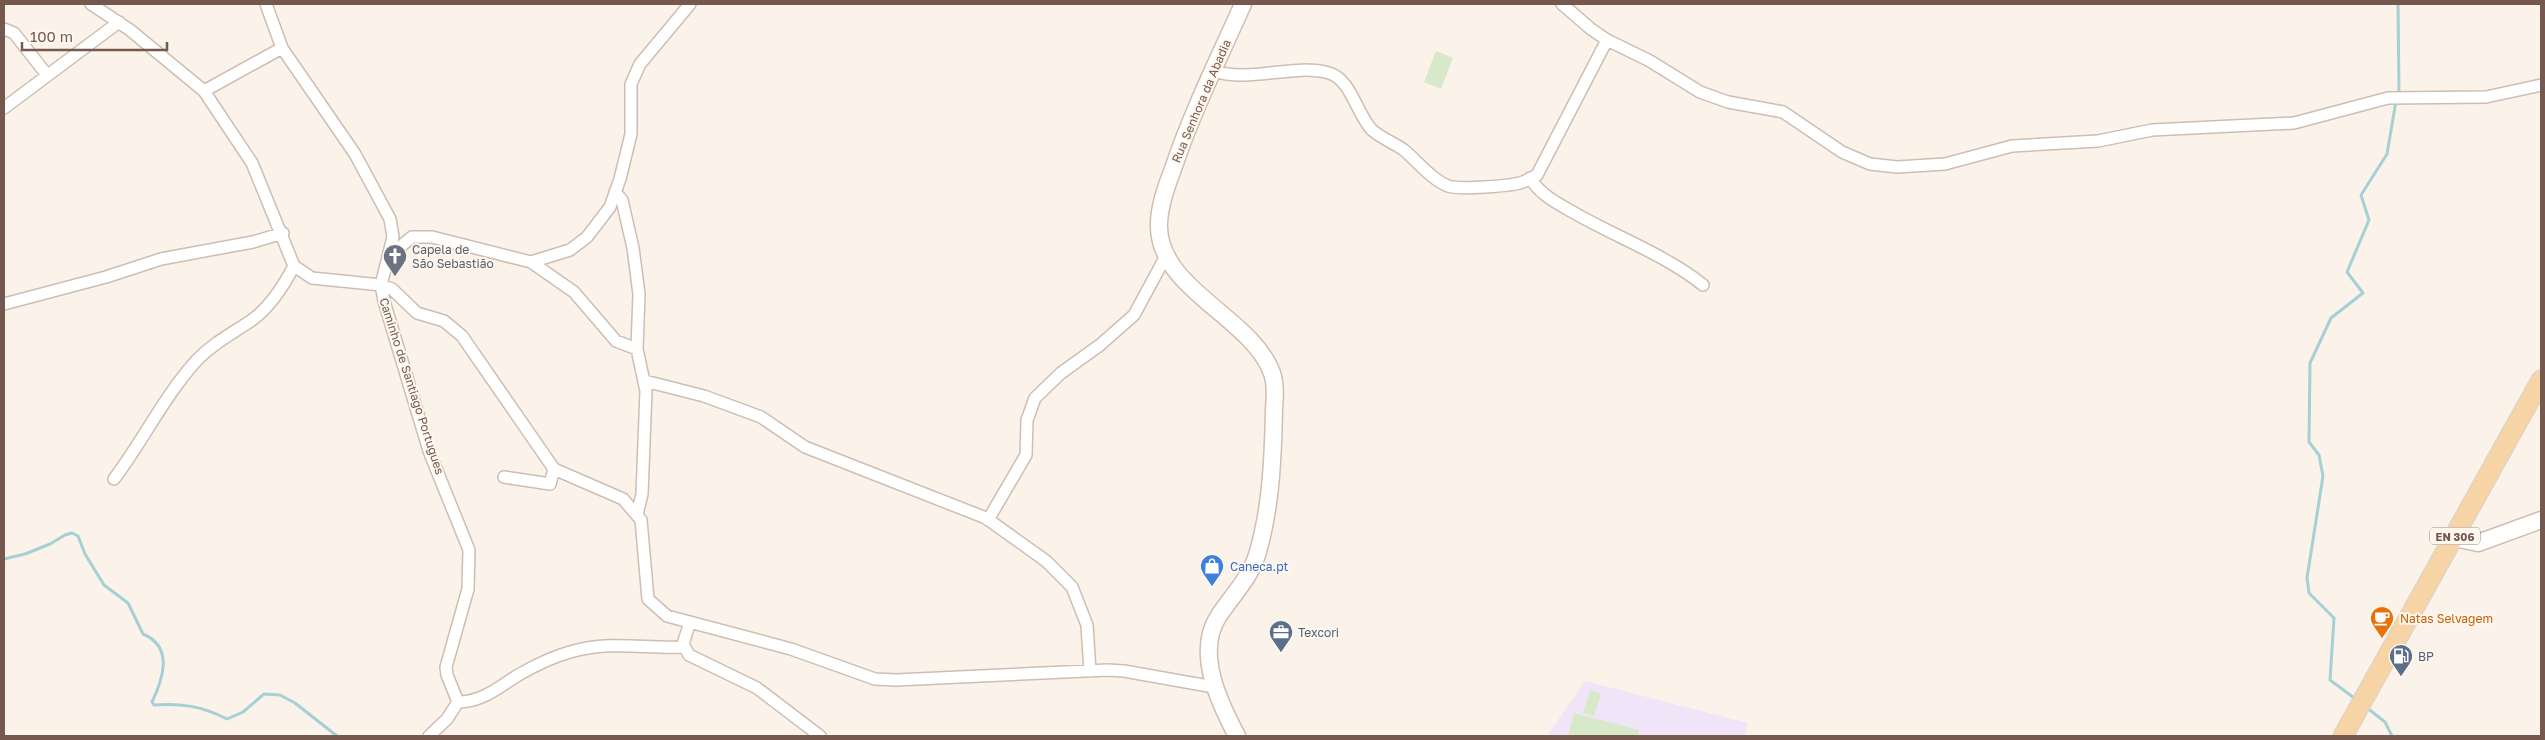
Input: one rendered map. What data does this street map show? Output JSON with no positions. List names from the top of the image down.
{
  "streets": {
    "main road": ["Rua Senhora da Abadia", "EN 306"],
    "street": ["Caminho de Santiago Portugues"]
  },
  "places": {
    "church": ["Capela de São Sebastião"],
    "shop": ["Caneca.pt"],
    "cafe": ["Natas Selvagem"],
    "office": ["Texcori"],
    "fuel station": ["BP"]
  },
  "scale_bar": "100 m"
}
